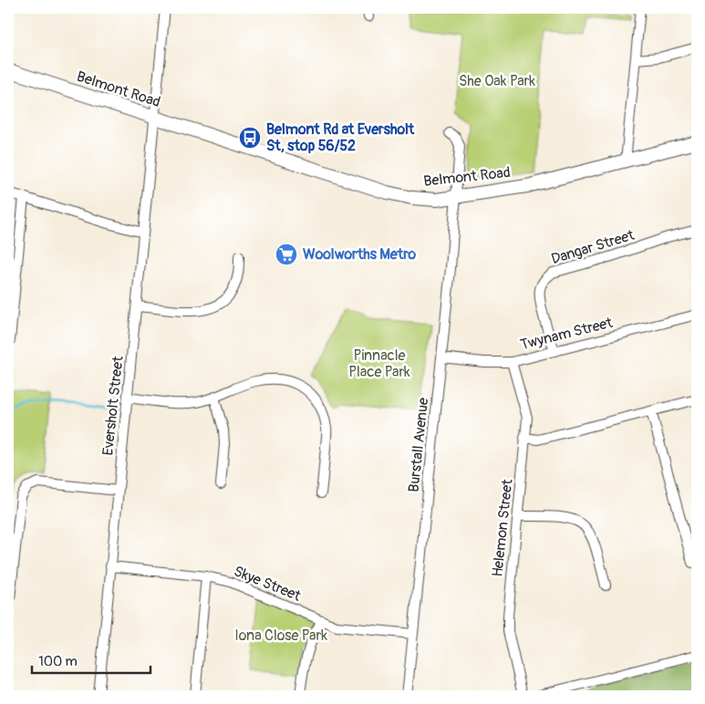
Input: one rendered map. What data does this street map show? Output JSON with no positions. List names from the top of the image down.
{
  "streets": {
    "main road": ["Belmont Road"],
    "street": [
      "Dangar Street",
      "Twynam Street",
      "Eversholt Street",
      "Burstall Avenue",
      "Helemon Street",
      "Skye Street"
    ]
  },
  "crossings": [
    ["Belmont Road", "Eversholt Street"],
    ["Belmont Road", "Burstall Avenue"],
    ["Dangar Street", "Twynam Street"],
    ["Twynam Street", "Burstall Avenue"],
    ["Twynam Street", "Helemon Street"],
    ["Eversholt Street", "Skye Street"],
    ["Burstall Avenue", "Skye Street"]
  ],
  "parks": ["She Oak Park", "Pinnacle Place Park", "Iona Close Park"],
  "places": {
    "bus stop": ["Belmont Rd at Eversholt St, stop 56/52"],
    "supermarket": ["Woolworths Metro"]
  },
  "scale_bar": "100 m"
}
